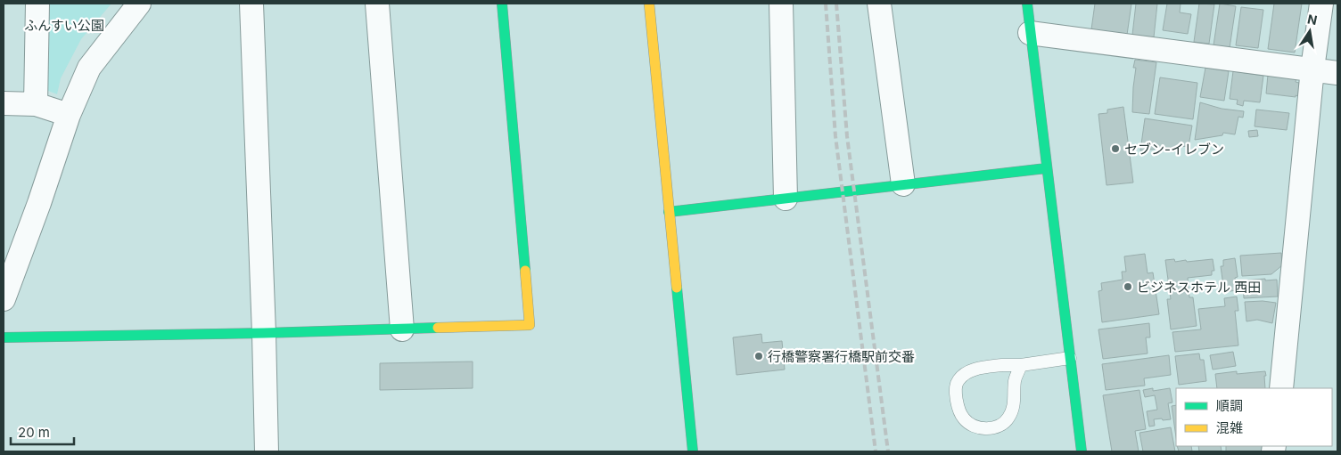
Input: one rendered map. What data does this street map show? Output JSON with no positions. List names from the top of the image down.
{
  "parks": ["ふんすい公園"],
  "places": ["セブン-イレブン", "ビジネスホテル 西田", "行橋警察署行橋駅前交番"],
  "legend": ["順調", "混雑"],
  "scale_bar": "20 m",
  "north": "top"
}
